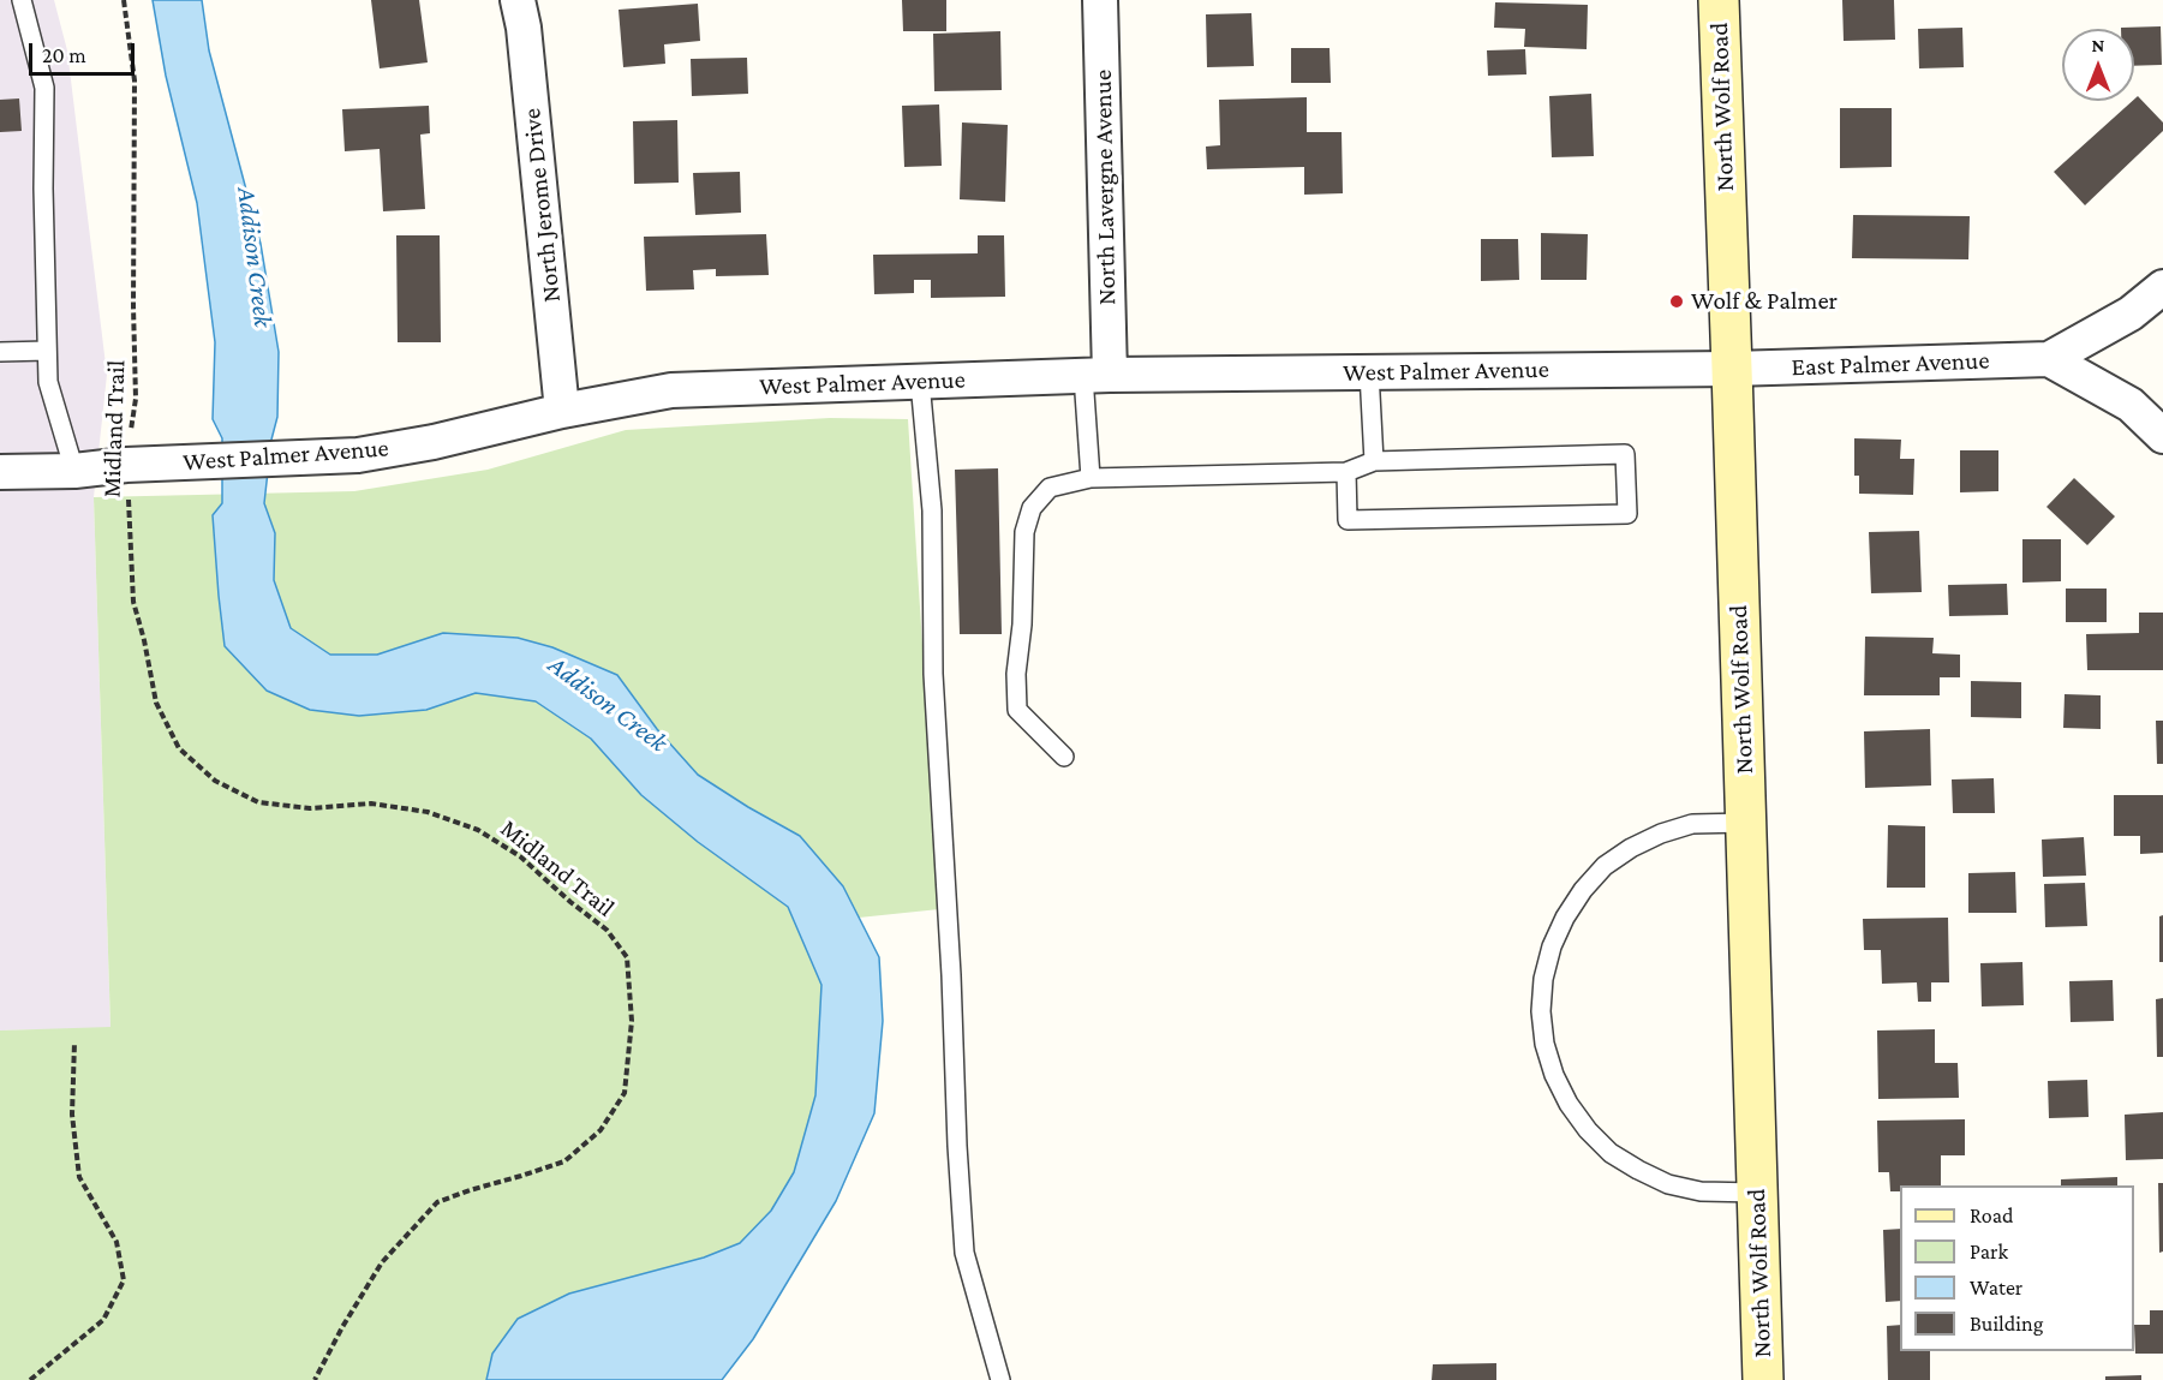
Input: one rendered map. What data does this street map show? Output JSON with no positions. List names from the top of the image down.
{
  "streets": {
    "main road": ["North Wolf Road"],
    "street": [
      "North Lavergne Avenue",
      "North Jerome Drive",
      "East Palmer Avenue",
      "West Palmer Avenue"
    ],
    "path": ["Midland Trail"]
  },
  "crossings": [
    ["North Wolf Road", "East Palmer Avenue"],
    ["North Wolf Road", "West Palmer Avenue"],
    ["North Lavergne Avenue", "West Palmer Avenue"],
    ["North Jerome Drive", "West Palmer Avenue"],
    ["East Palmer Avenue", "West Palmer Avenue"],
    ["West Palmer Avenue", "Midland Trail"]
  ],
  "water": ["Addison Creek"],
  "places": ["Wolf & Palmer"],
  "legend": [
    "Road",
    "Park",
    "Water",
    "Building"
  ],
  "scale_bar": "20 m",
  "north": "top"
}
